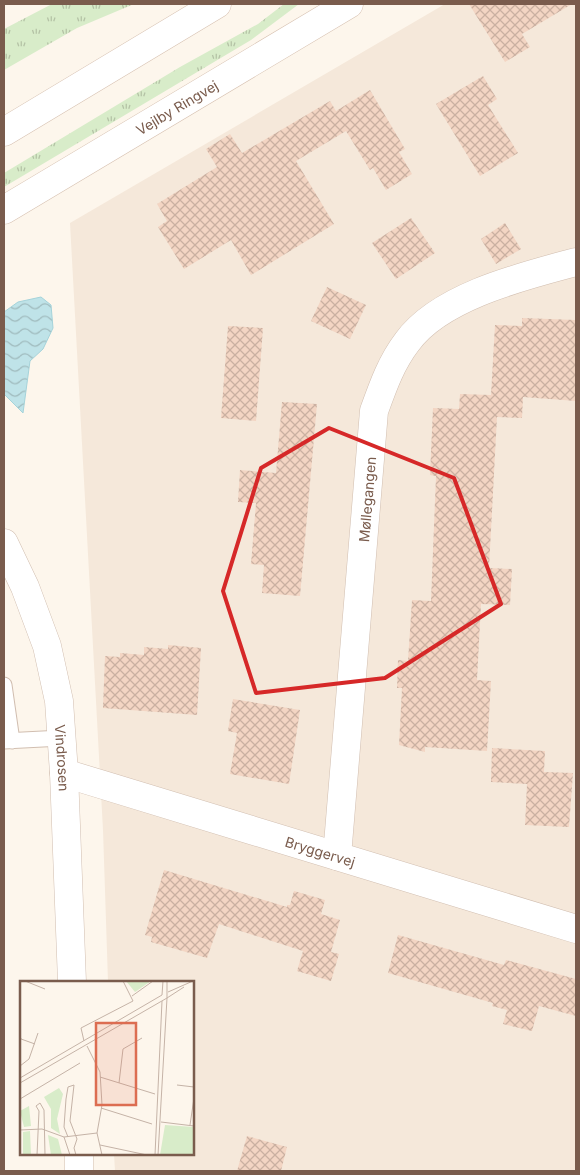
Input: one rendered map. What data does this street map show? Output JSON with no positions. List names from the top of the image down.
{
  "streets": {
    "street": [
      "Vejlby Ringvej",
      "Møllegangen",
      "Vindrosen",
      "Bryggervej"
    ]
  },
  "crossings": [
    ["Møllegangen", "Bryggervej"],
    ["Vindrosen", "Bryggervej"]
  ]
}
